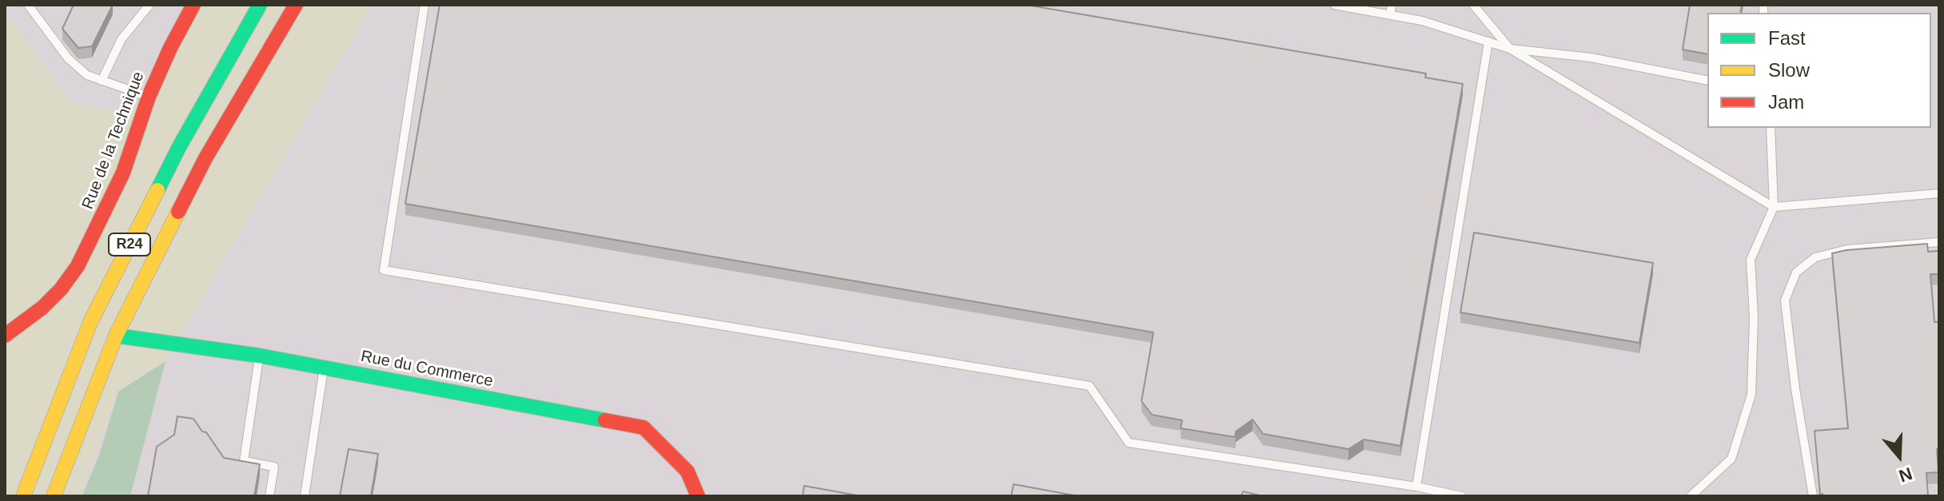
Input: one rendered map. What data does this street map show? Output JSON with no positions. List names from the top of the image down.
{
  "streets": {
    "main road": ["Rue de la Technique", "R24", "Rue du Commerce"]
  },
  "crossings": [
    ["R24", "Rue du Commerce"]
  ],
  "legend": ["Fast", "Slow", "Jam"],
  "north": "bottom"
}
